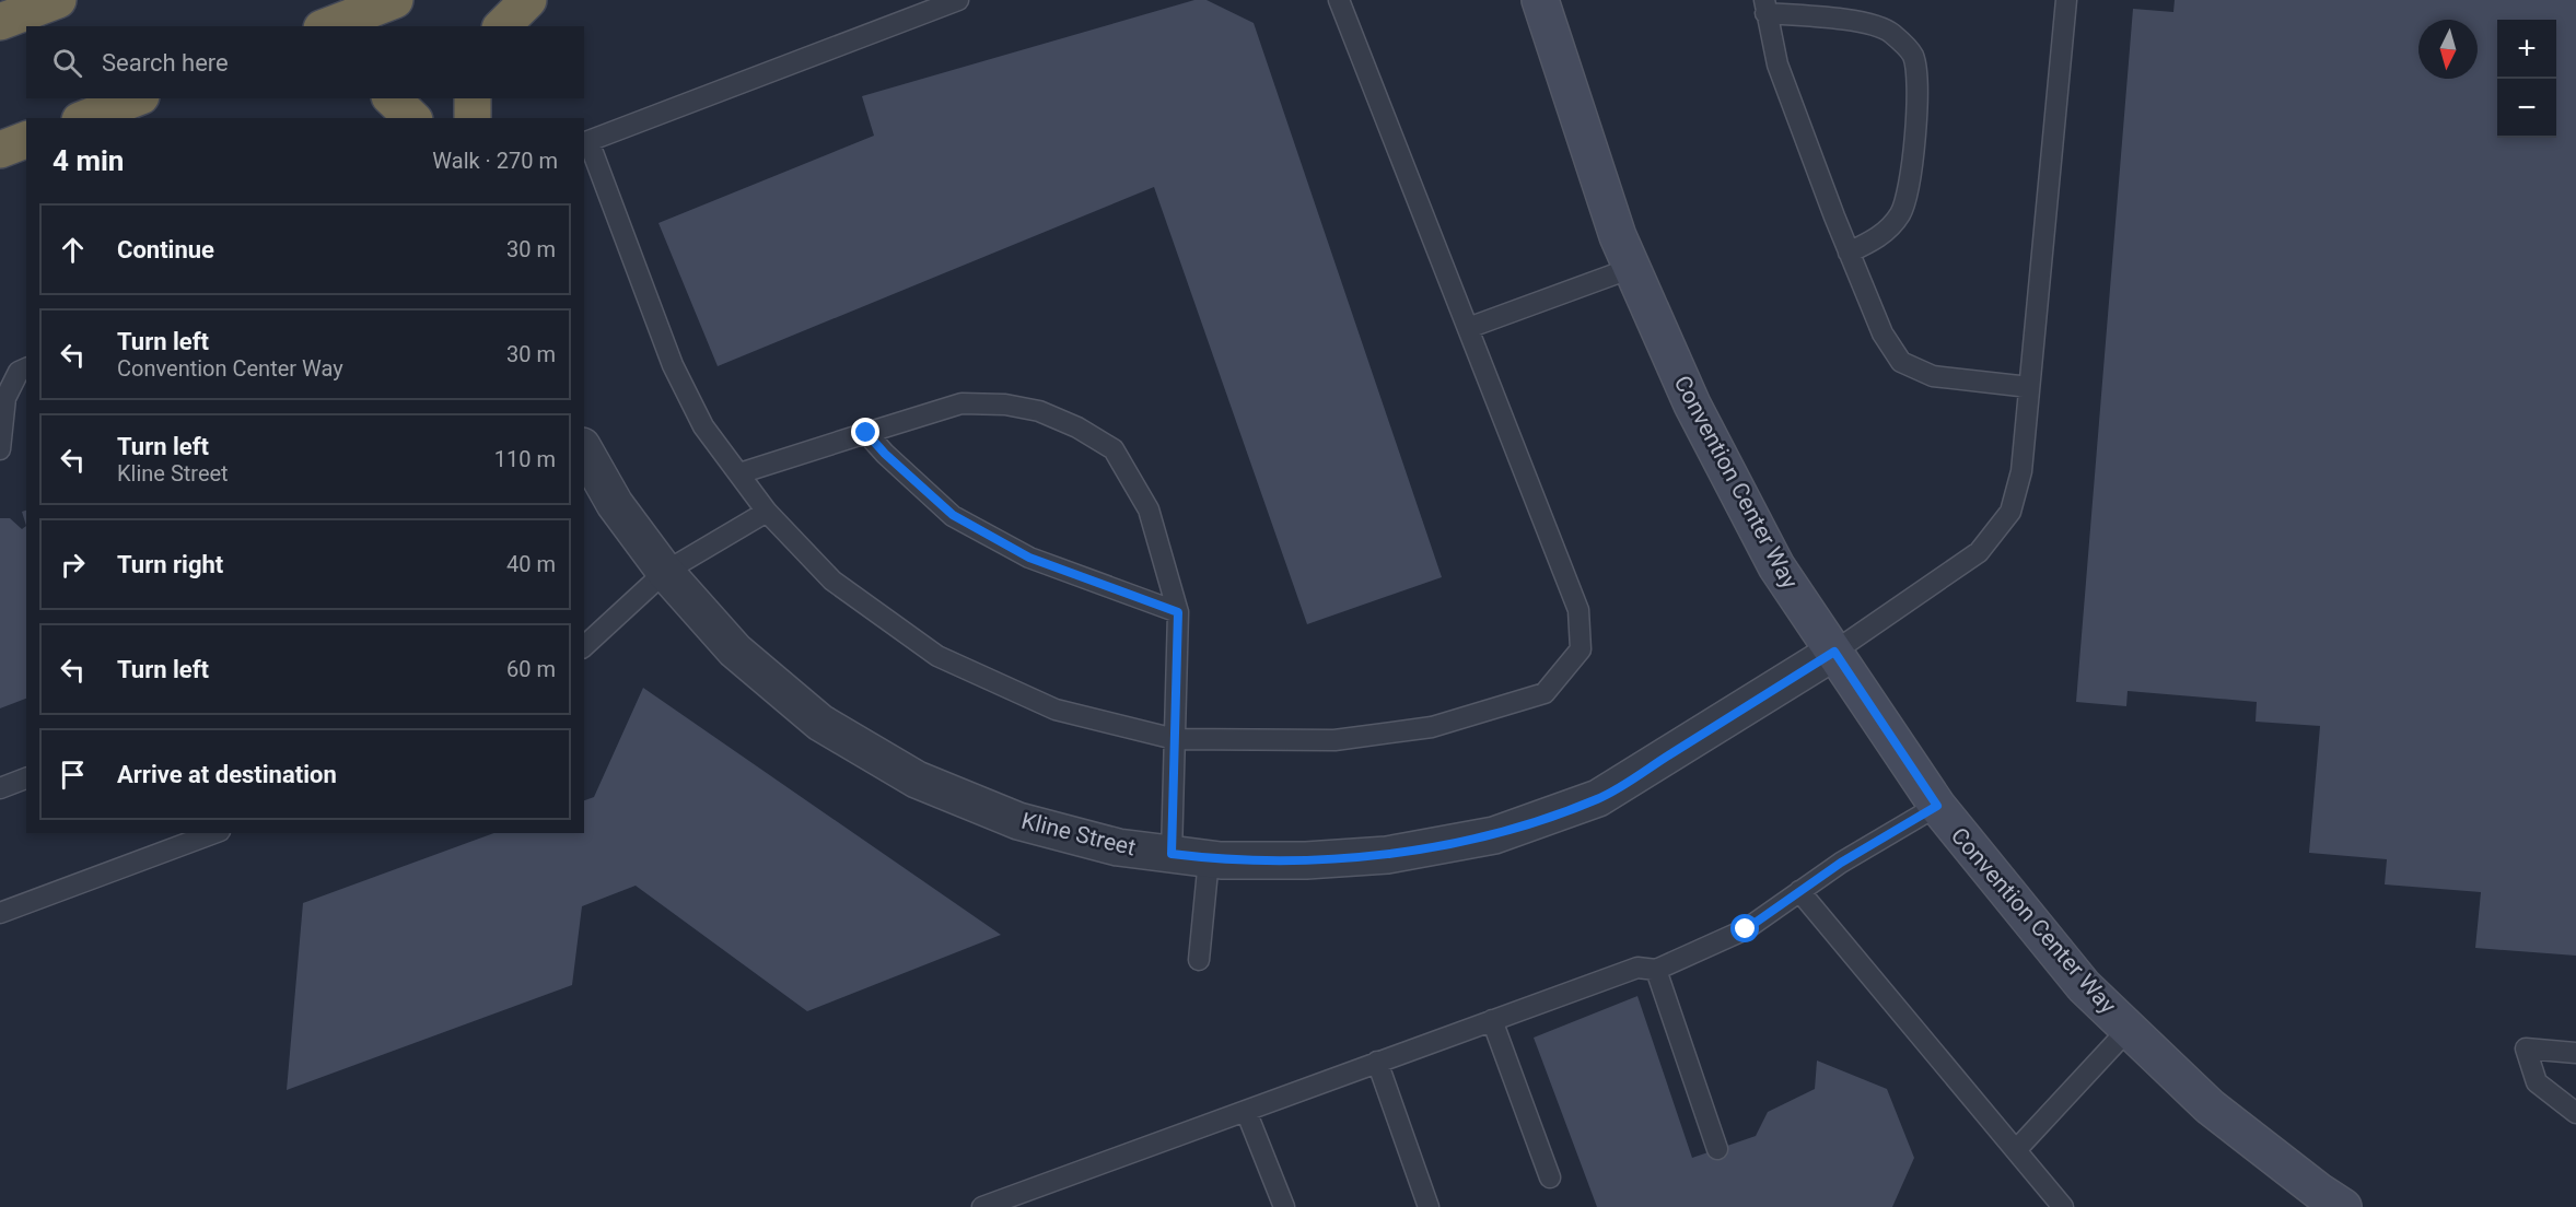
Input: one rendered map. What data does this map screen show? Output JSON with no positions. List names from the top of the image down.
{
  "streets": {
    "street": ["Convention Center Way", "Kline Street"]
  },
  "crossings": [
    ["Convention Center Way", "Kline Street"]
  ],
  "north": "bottom",
  "page": {
    "map_buttons": ["+", "−"],
    "search": "Search here",
    "heading": ["4 min", "Walk · 270 m"],
    "list": [
      ["Continue", "30 m"],
      ["Turn left", "Convention Center Way", "30 m"],
      ["Turn left", "Kline Street", "110 m"],
      ["Turn right", "40 m"],
      ["Turn left", "60 m"],
      "Arrive at destination"
    ]
  }
}
